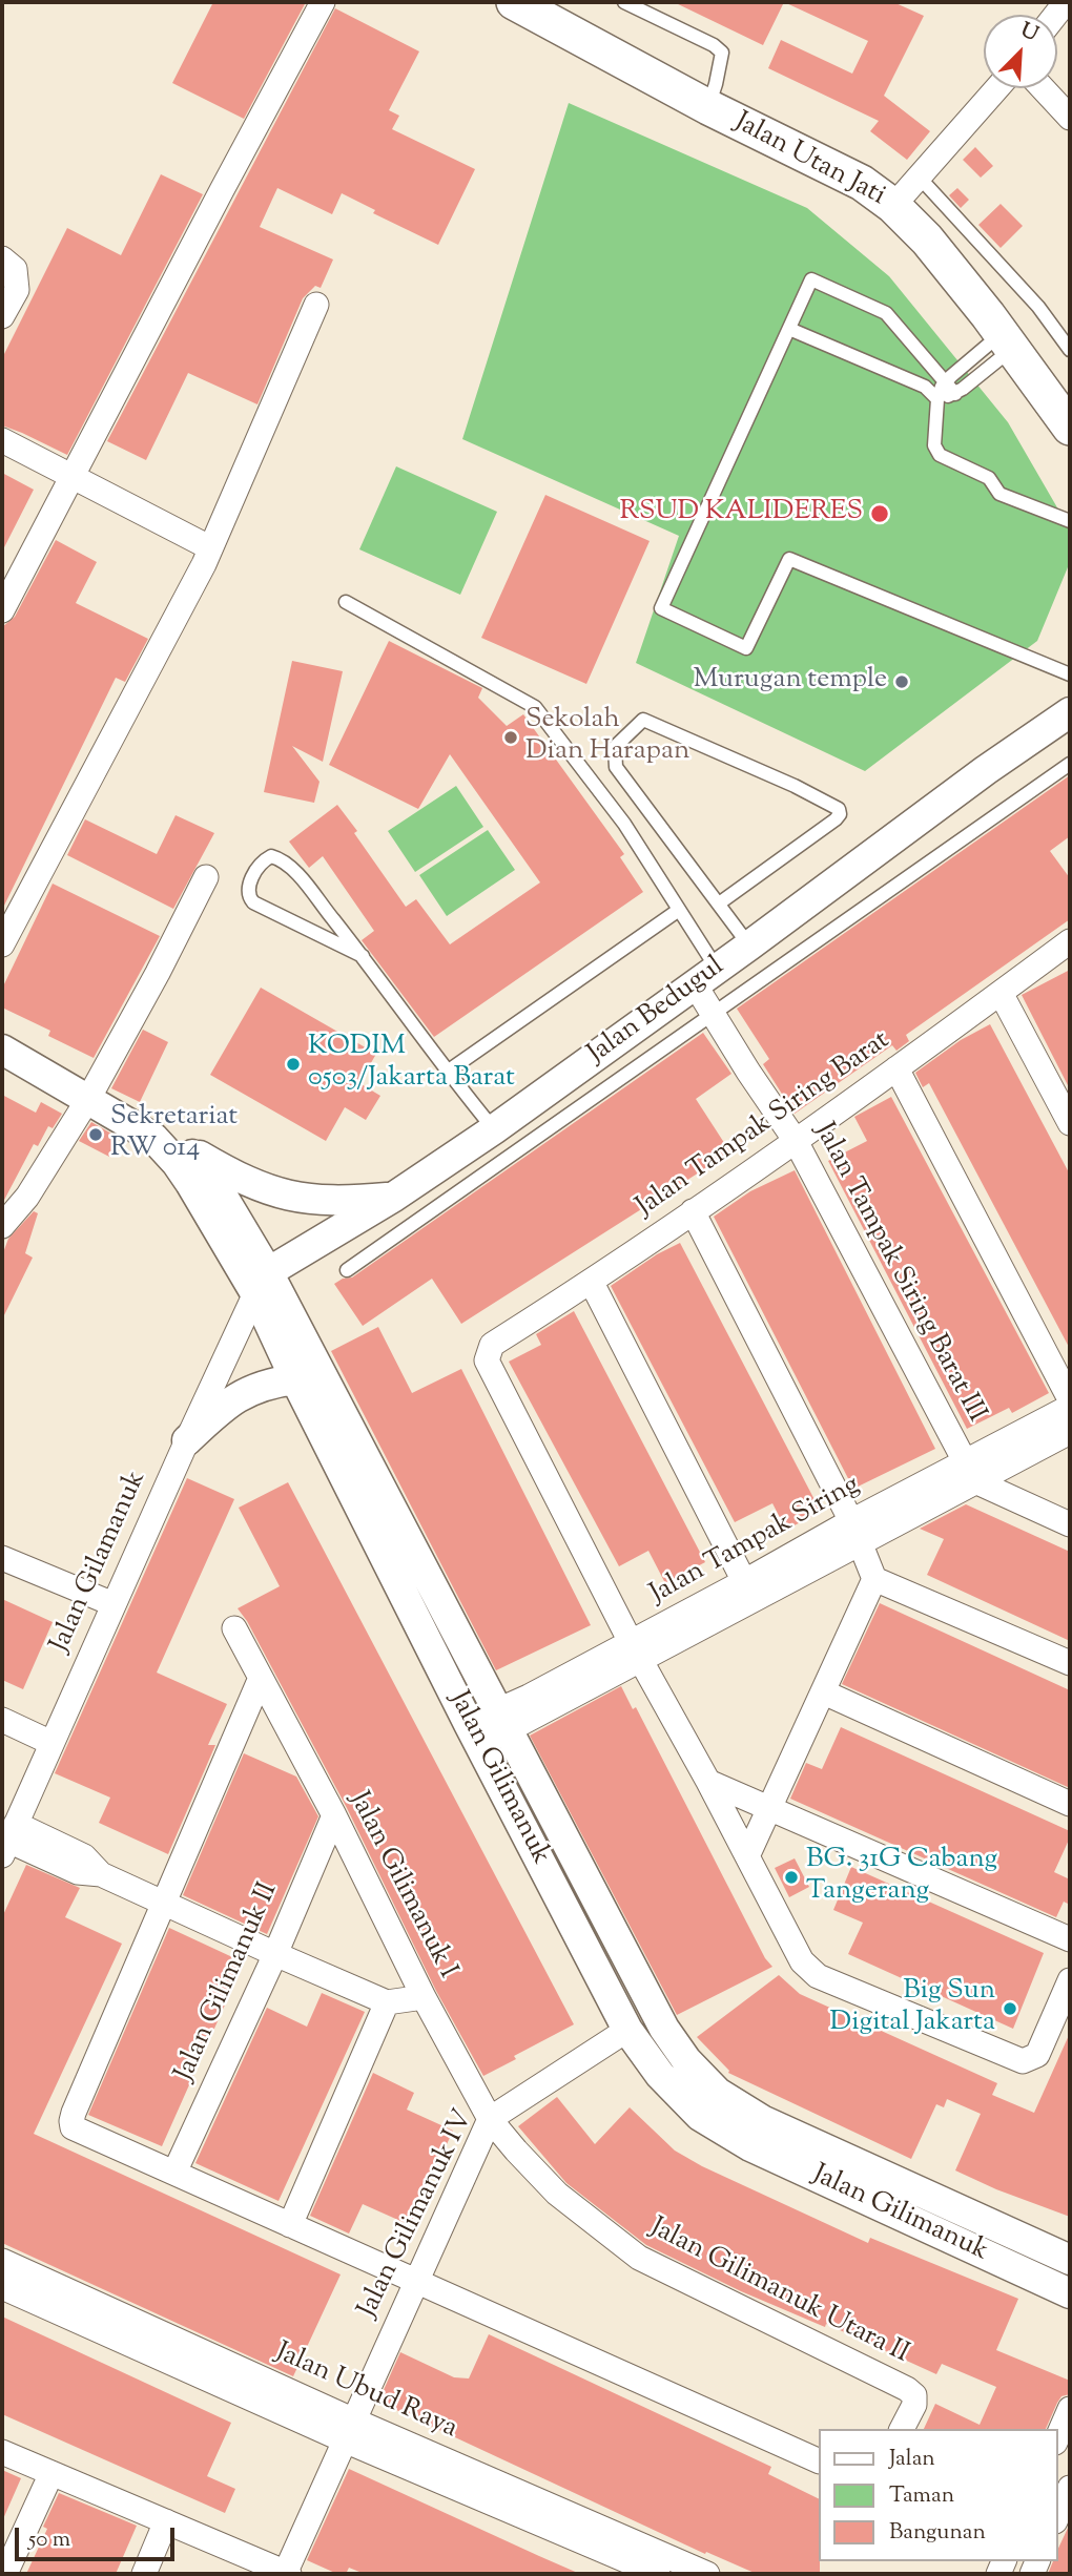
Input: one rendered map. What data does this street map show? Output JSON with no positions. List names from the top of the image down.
{
  "streets": {
    "main road": ["Jalan Utan Jati"],
    "street": [
      "Jalan Bedugul",
      "Jalan Tampak Siring Barat",
      "Jalan Tampak Siring Barat III",
      "Jalan Tampak Siring",
      "Jalan Gilamanuk",
      "Jalan Gilimanuk",
      "Jalan Gilimanuk I",
      "Jalan Gilimanuk II",
      "Jalan Gilimanuk IV",
      "Jalan Gilimanuk Utara II",
      "Jalan Ubud Raya"
    ]
  },
  "crossings": [
    ["Jalan Bedugul", "Jalan Tampak Siring Barat III"],
    ["Jalan Bedugul", "Jalan Gilamanuk"],
    ["Jalan Bedugul", "Jalan Gilimanuk"],
    ["Jalan Tampak Siring Barat", "Jalan Tampak Siring Barat III"],
    ["Jalan Tampak Siring Barat", "Jalan Tampak Siring"],
    ["Jalan Tampak Siring Barat III", "Jalan Tampak Siring"],
    ["Jalan Tampak Siring", "Jalan Gilimanuk"],
    ["Jalan Gilamanuk", "Jalan Gilimanuk"],
    ["Jalan Gilimanuk", "Jalan Gilimanuk IV"],
    ["Jalan Gilimanuk I", "Jalan Gilimanuk II"],
    ["Jalan Gilimanuk I", "Jalan Gilimanuk IV"],
    ["Jalan Gilimanuk I", "Jalan Gilimanuk Utara II"],
    ["Jalan Gilimanuk IV", "Jalan Gilimanuk Utara II"],
    ["Jalan Gilimanuk IV", "Jalan Ubud Raya"]
  ],
  "places": [
    "RSUD KALIDERES",
    "Murugan temple",
    "Sekolah Dian Harapan",
    "KODIM 0503/Jakarta Barat",
    "Sekretariat RW 014",
    "BG. 31G Cabang Tangerang",
    "Big Sun Digital Jakarta"
  ],
  "legend": ["Jalan", "Taman", "Bangunan"],
  "scale_bar": "50 m",
  "north": "top right"
}
